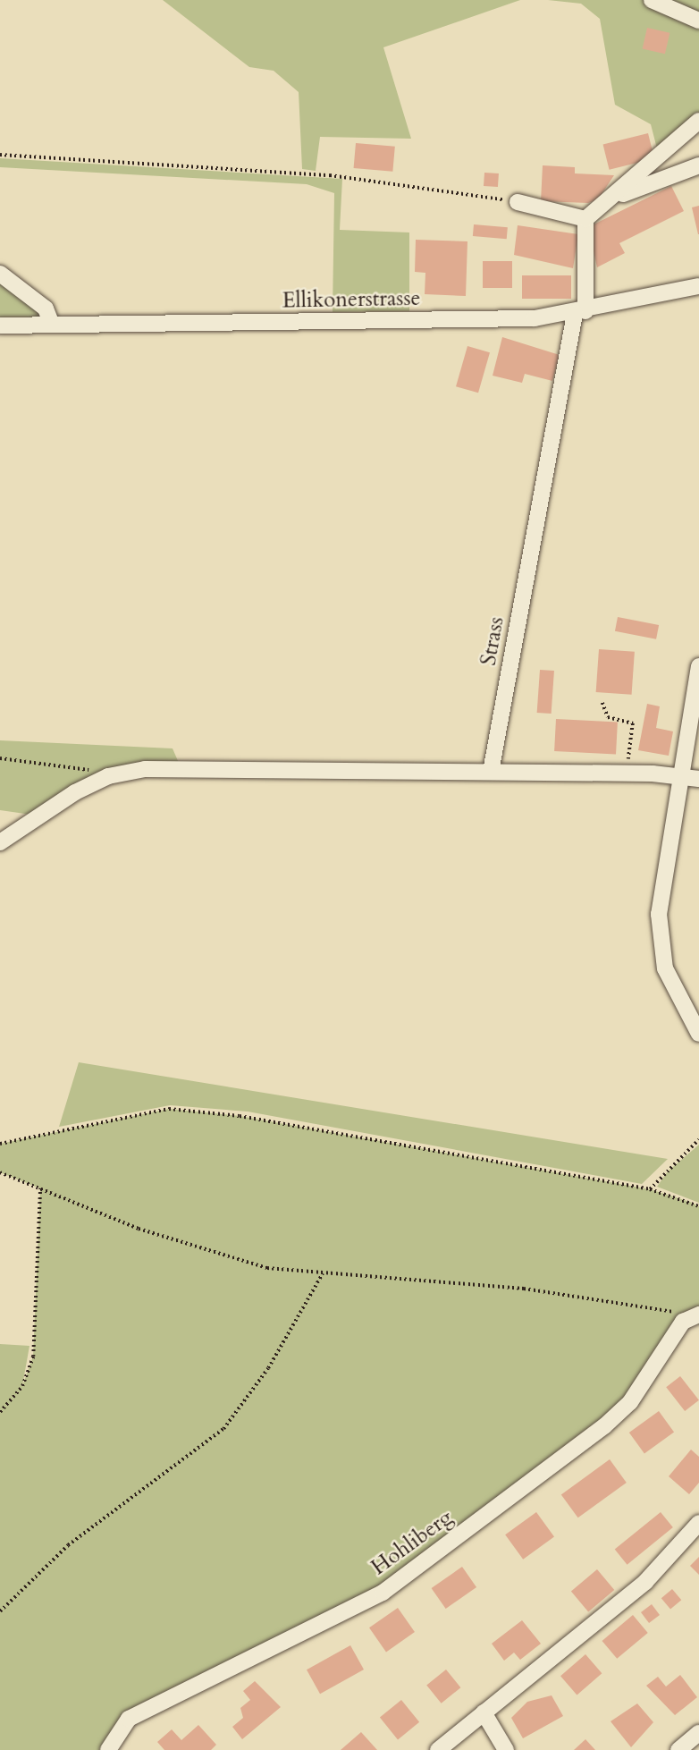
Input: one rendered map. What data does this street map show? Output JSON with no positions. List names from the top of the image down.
{
  "streets": {
    "street": ["Ellikonerstrasse", "Strass", "Hohliberg"]
  },
  "crossings": [
    ["Ellikonerstrasse", "Strass"]
  ]
}
